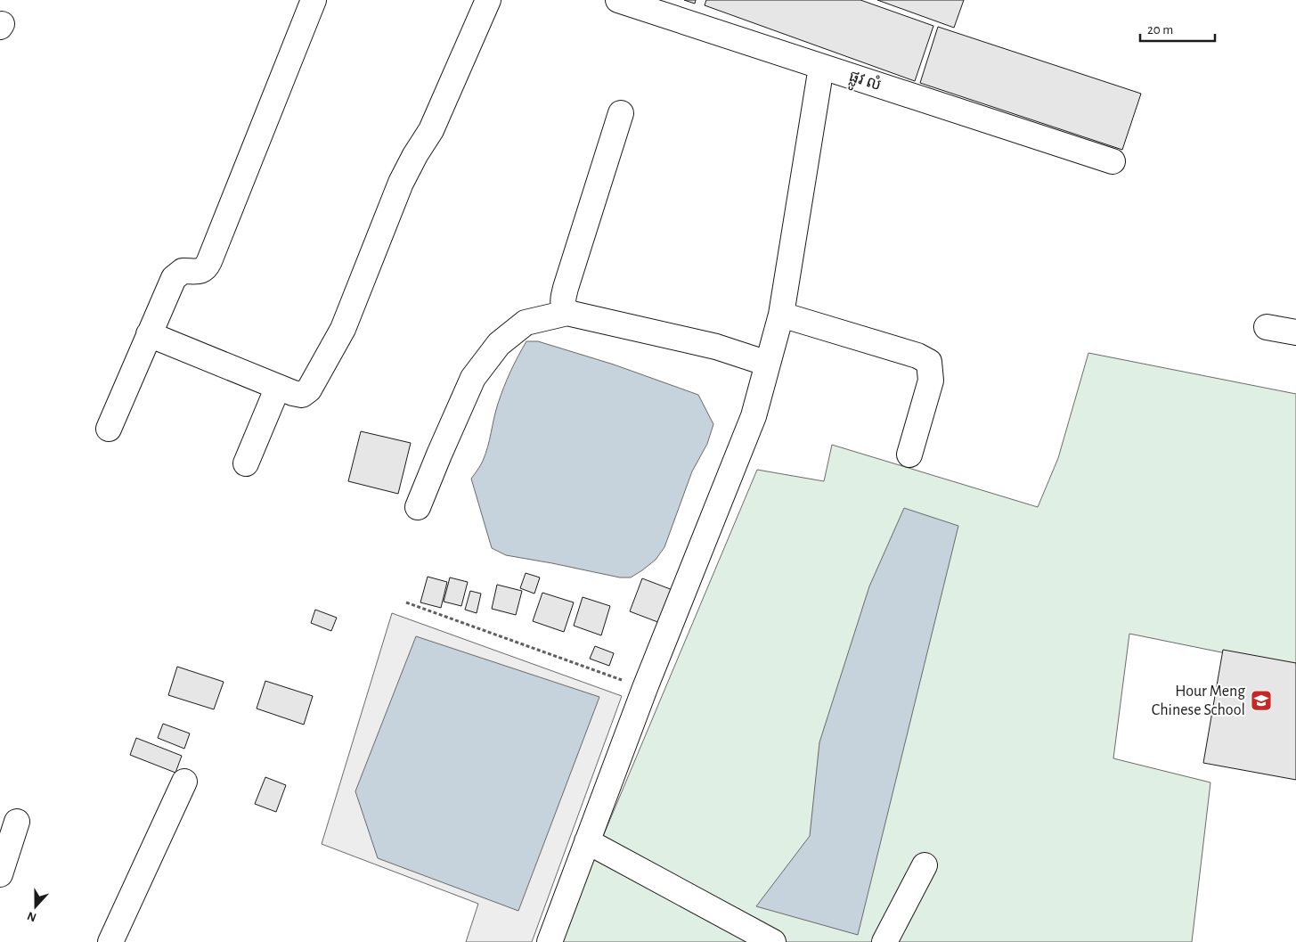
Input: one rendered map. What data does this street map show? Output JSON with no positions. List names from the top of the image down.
{
  "streets": {
    "street": ["ផ្លូវ លំ"]
  },
  "places": {
    "school or university": ["Hour Meng Chinese School"]
  },
  "scale_bar": "20 m",
  "north": "bottom"
}
